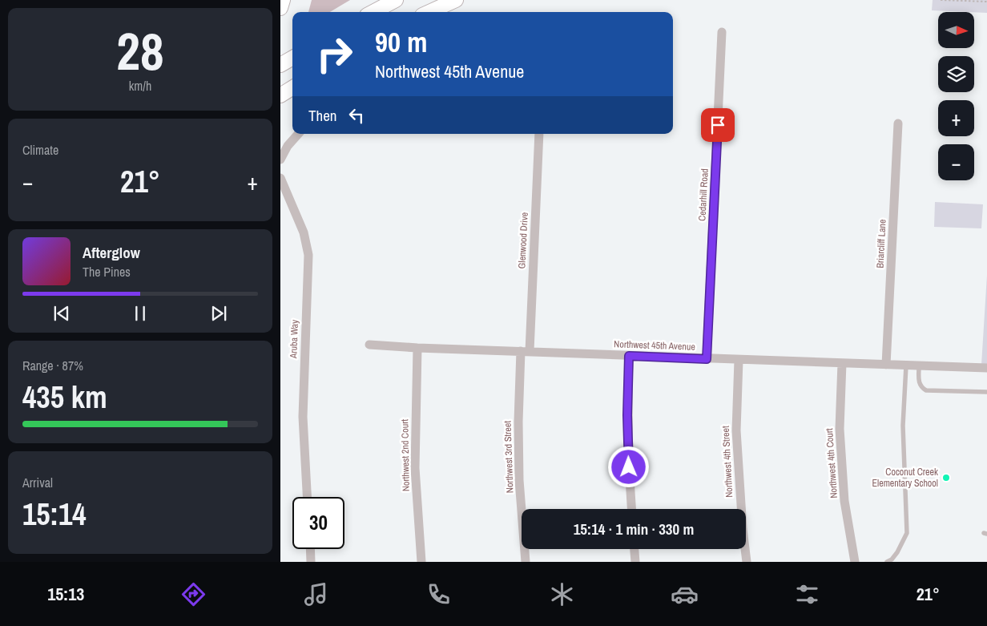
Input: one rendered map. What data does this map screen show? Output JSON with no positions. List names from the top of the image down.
{
  "streets": {
    "street": [
      "Cedarhill Road",
      "Glenwood Drive",
      "Briarcliff Lane",
      "Aruba Way",
      "Northwest 45th Avenue",
      "Northwest 2nd Court",
      "Northwest 3rd Street",
      "Northwest 4th Street",
      "Northwest 4th Court"
    ]
  },
  "crossings": [
    ["Cedarhill Road", "Northwest 45th Avenue"],
    ["Glenwood Drive", "Northwest 45th Avenue"],
    ["Glenwood Drive", "Northwest 3rd Street"],
    ["Briarcliff Lane", "Northwest 45th Avenue"],
    ["Northwest 45th Avenue", "Northwest 2nd Court"],
    ["Northwest 45th Avenue", "Northwest 3rd Street"],
    ["Northwest 45th Avenue", "Northwest 4th Street"],
    ["Northwest 45th Avenue", "Northwest 4th Court"]
  ],
  "places": ["Coconut Creek Elementary School"],
  "north": "right",
  "page": {
    "tile": [
      ["28", "km/h"],
      "Climate",
      ["Range · 87%", "435 km"],
      ["Arrival", "15:14"]
    ],
    "map_buttons": ["+", "−"],
    "turn": ["90 m", "Northwest 45th Avenue"],
    "then": "Then",
    "heat": ["−", "21°", "+"],
    "song": ["Afterglow", "The Pines"],
    "limit": "30",
    "trip": "15:14 · 1 min · 330 m",
    "tabs": ["15:13", "21°"]
  }
}
